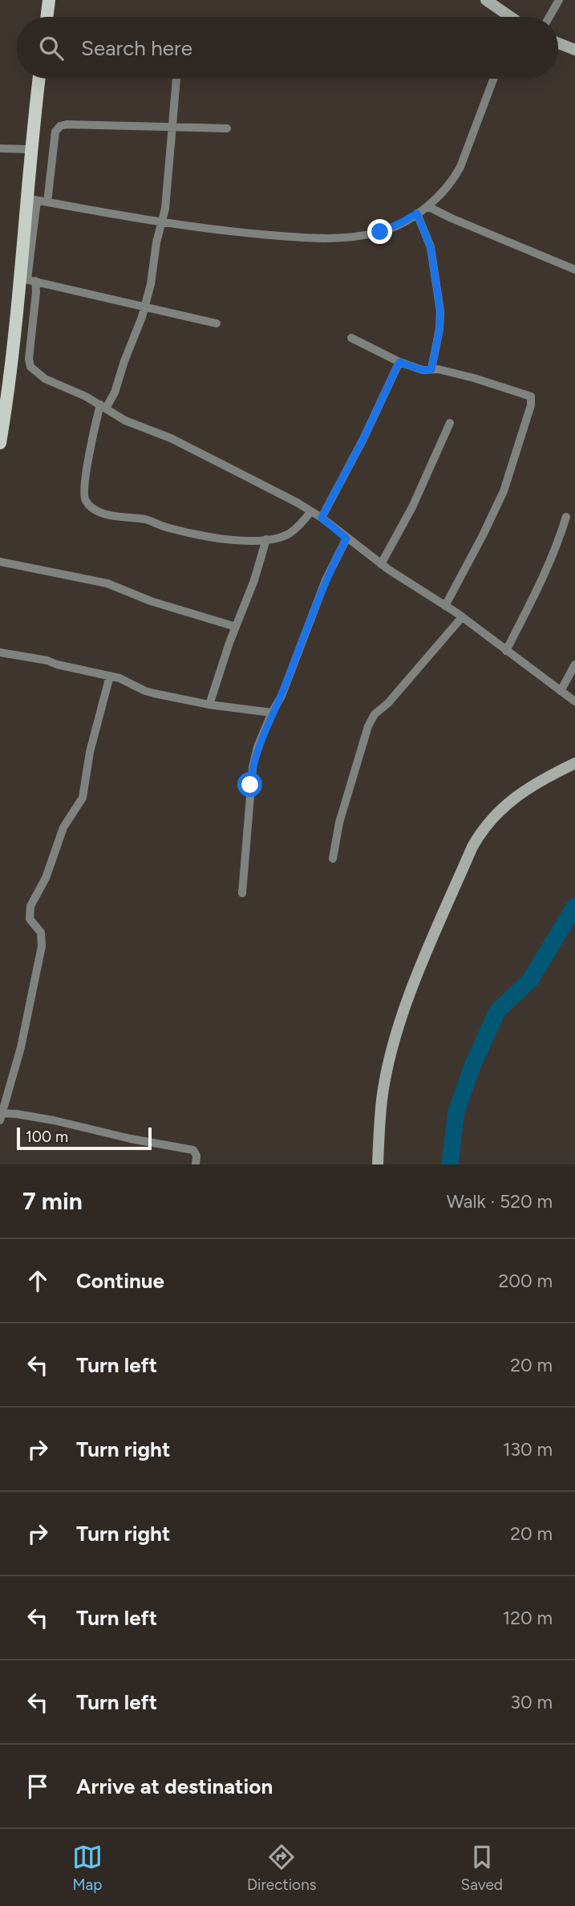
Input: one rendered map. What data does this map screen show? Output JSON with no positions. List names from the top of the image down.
{
  "scale_bar": "100 m",
  "page": {
    "search": "Search here",
    "scale": "100 m",
    "heading": ["7 min", "Walk · 520 m"],
    "list": [
      ["Continue", "200 m"],
      ["Turn left", "20 m"],
      ["Turn right", "130 m"],
      ["Turn right", "20 m"],
      ["Turn left", "120 m"],
      ["Turn left", "30 m"],
      "Arrive at destination"
    ],
    "nav": ["Map", "Directions", "Saved"]
  }
}
